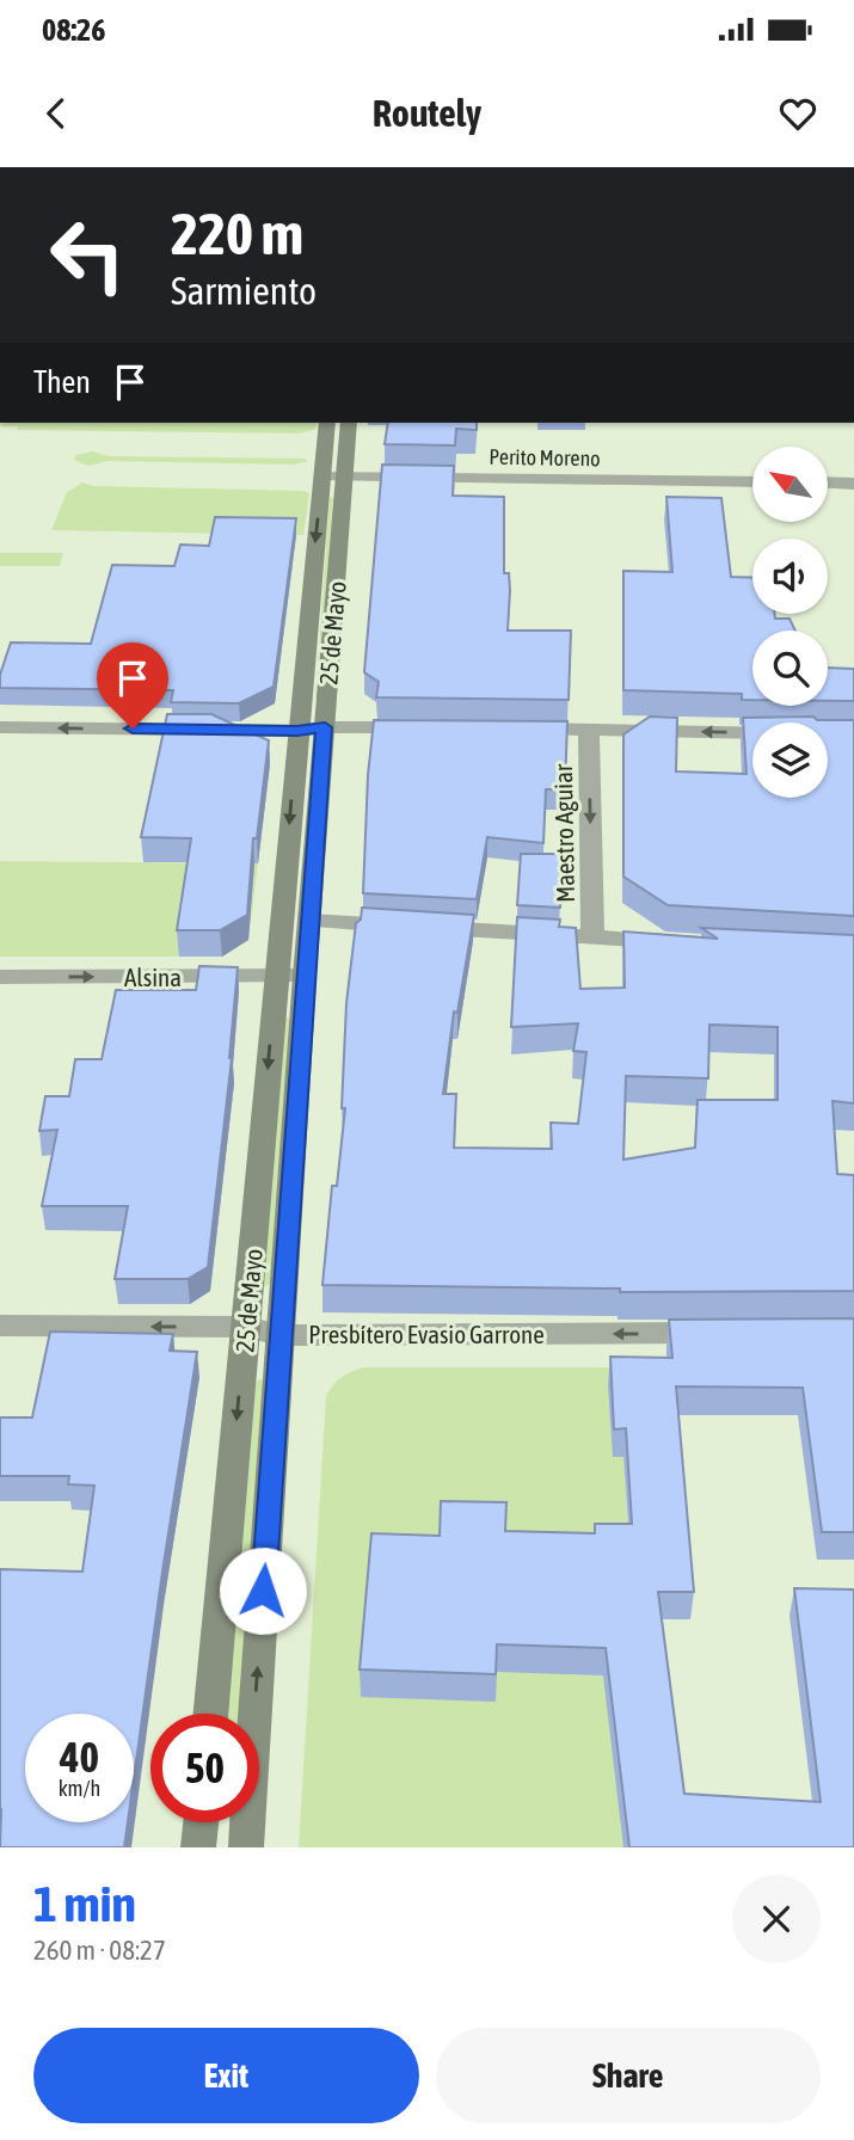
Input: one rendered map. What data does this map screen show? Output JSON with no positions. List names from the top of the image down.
{
  "streets": {
    "main road": ["25 de Mayo"],
    "street": [
      "Perito Moreno",
      "Maestro Aguiar",
      "Alsina",
      "Presbítero Evasio Garrone"
    ]
  },
  "crossings": [
    ["Perito Moreno", "25 de Mayo"],
    ["25 de Mayo", "Alsina"],
    ["25 de Mayo", "Presbítero Evasio Garrone"]
  ],
  "one_way": ["Maestro Aguiar", "Alsina", "Presbítero Evasio Garrone"],
  "north": "top left",
  "page": {
    "status": "08:26",
    "header": "Routely",
    "turn": ["220 m", "Sarmiento"],
    "then": "Then",
    "speed": "40 km/h",
    "limit": "50",
    "heading": ["1 min", "260 m · 08:27"],
    "buttons": ["Exit", "Share"]
  }
}
